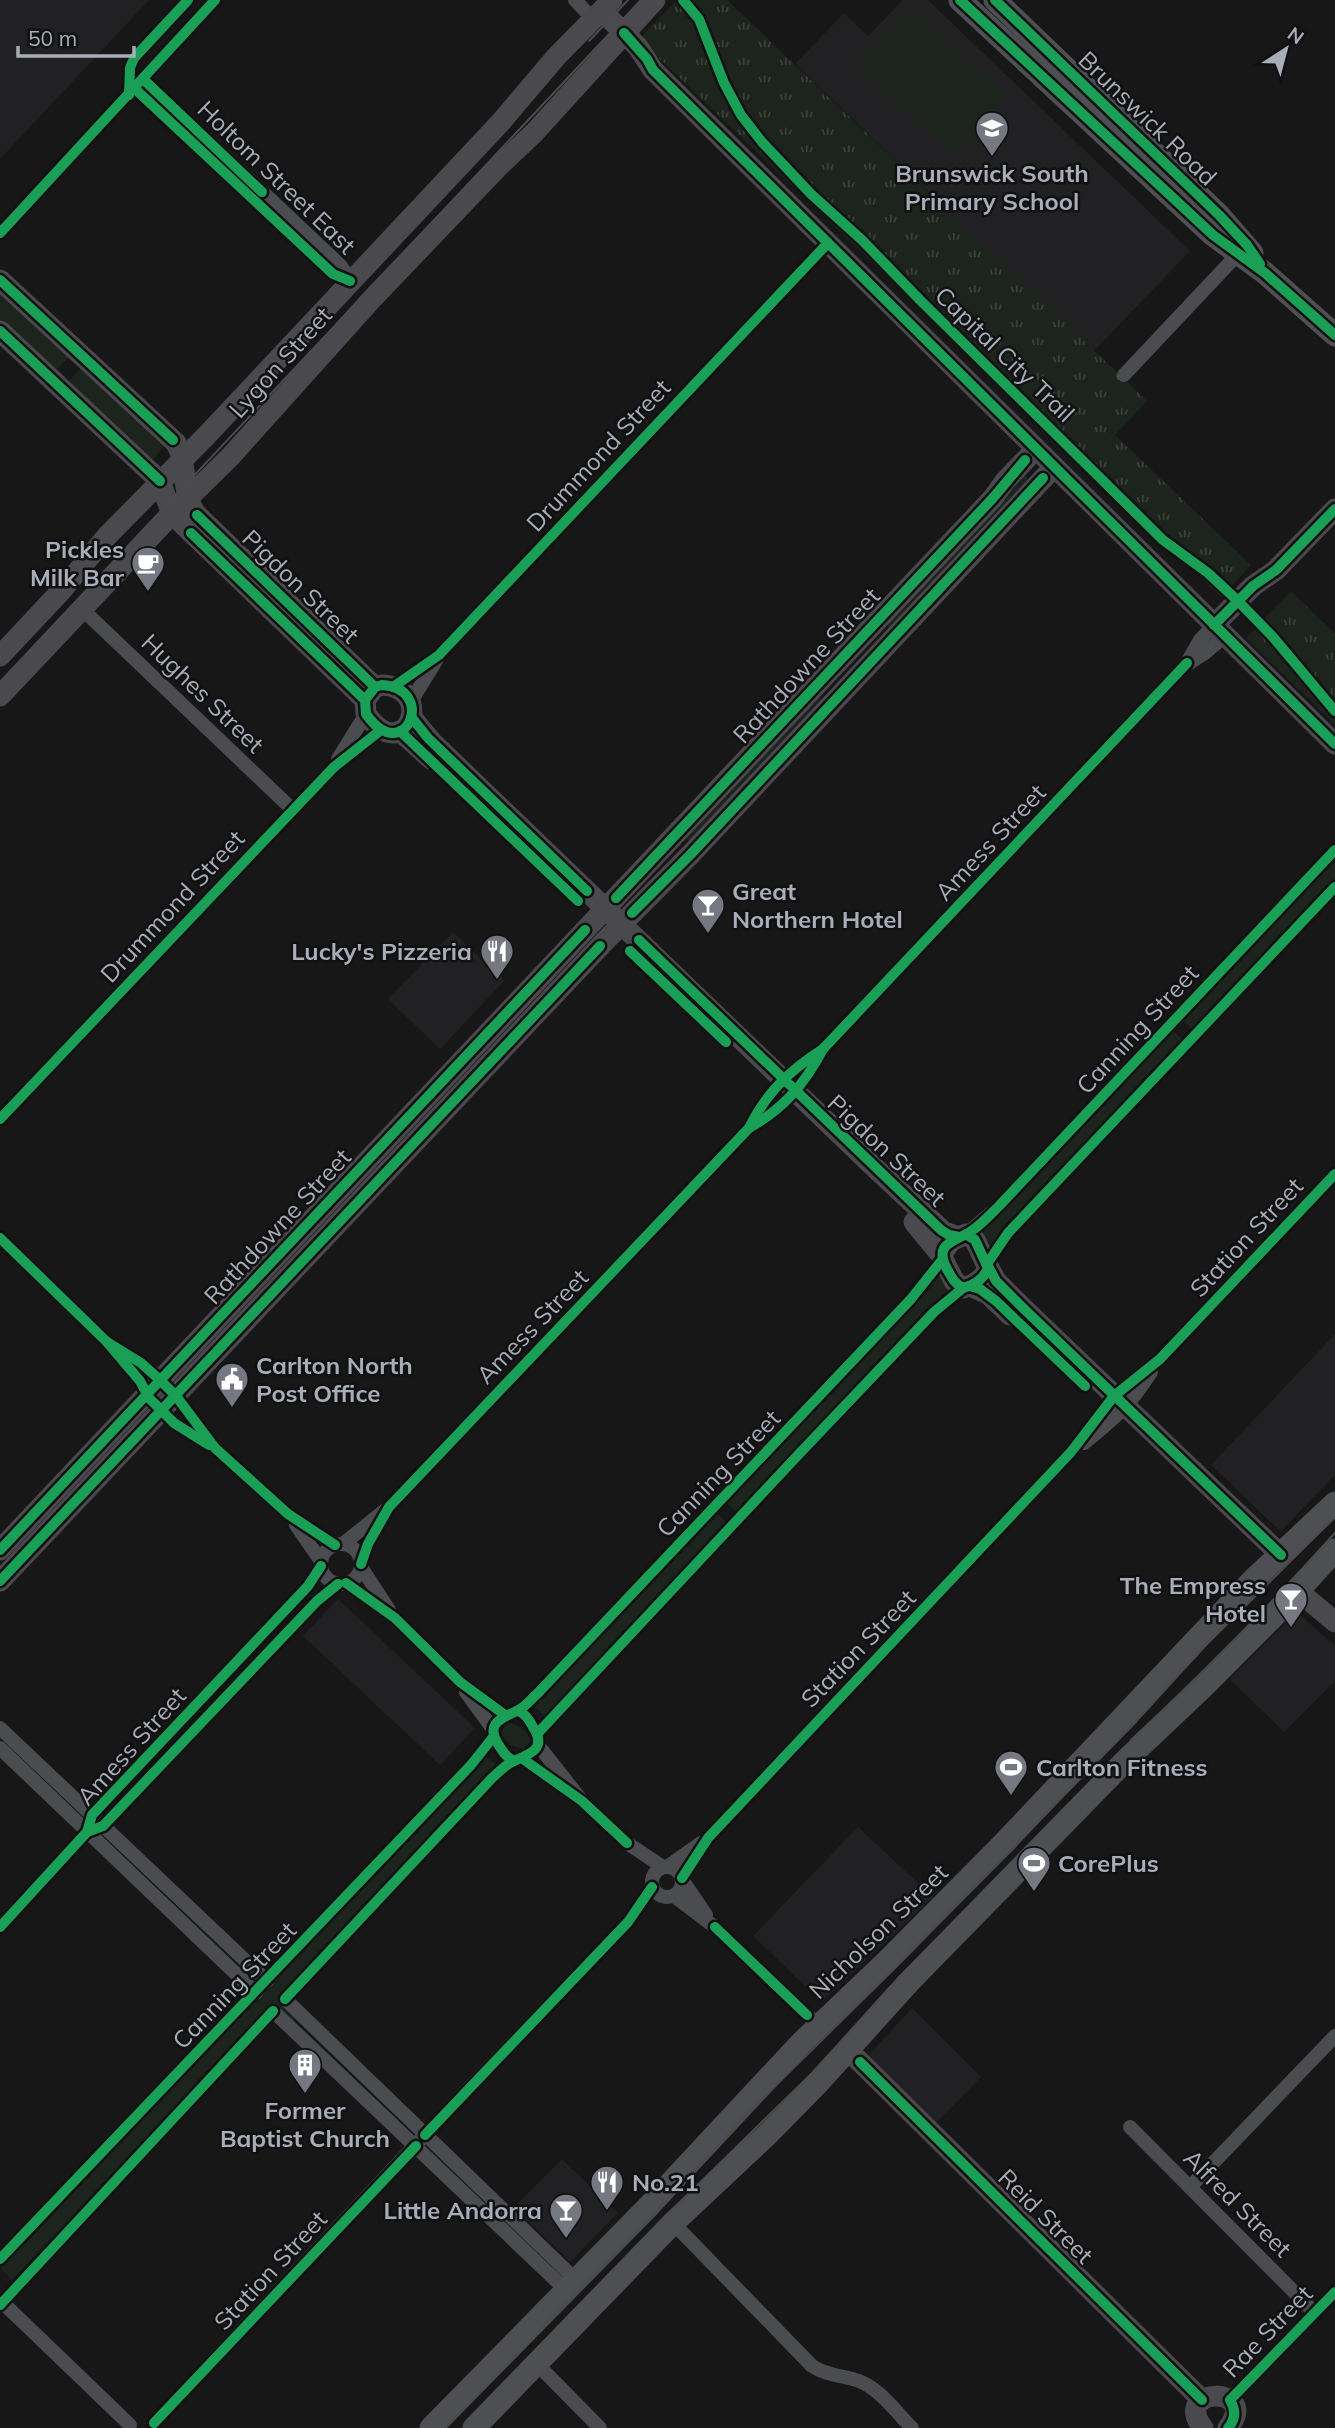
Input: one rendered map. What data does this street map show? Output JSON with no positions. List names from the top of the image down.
{
  "streets": {
    "main road": ["Brunswick Road", "Nicholson Street"],
    "street": [
      "Holtom Street East",
      "Lygon Street",
      "Drummond Street",
      "Pigdon Street",
      "Rathdowne Street",
      "Hughes Street",
      "Amess Street",
      "Canning Street",
      "Station Street",
      "Alfred Street",
      "Reid Street",
      "Rae Street"
    ],
    "cycle path": ["Capital City Trail"]
  },
  "crossings": [
    ["Holtom Street East", "Lygon Street"],
    ["Lygon Street", "Pigdon Street"],
    ["Lygon Street", "Hughes Street"],
    ["Drummond Street", "Pigdon Street"],
    ["Drummond Street", "Hughes Street"],
    ["Pigdon Street", "Rathdowne Street"],
    ["Pigdon Street", "Amess Street"],
    ["Pigdon Street", "Canning Street"],
    ["Alfred Street", "Rae Street"]
  ],
  "places": {
    "school or university": ["Brunswick South Primary School"],
    "cafe": ["Pickles Milk Bar"],
    "bar": ["Great Northern Hotel", "The Empress Hotel", "Little Andorra"],
    "restaurant": ["Lucky's Pizzeria", "No.21"],
    "public building": ["Carlton North Post Office"],
    "sports": ["Carlton Fitness", "CorePlus"],
    "building": ["Former Baptist Church"]
  },
  "scale_bar": "50 m",
  "north": "top right"
}
